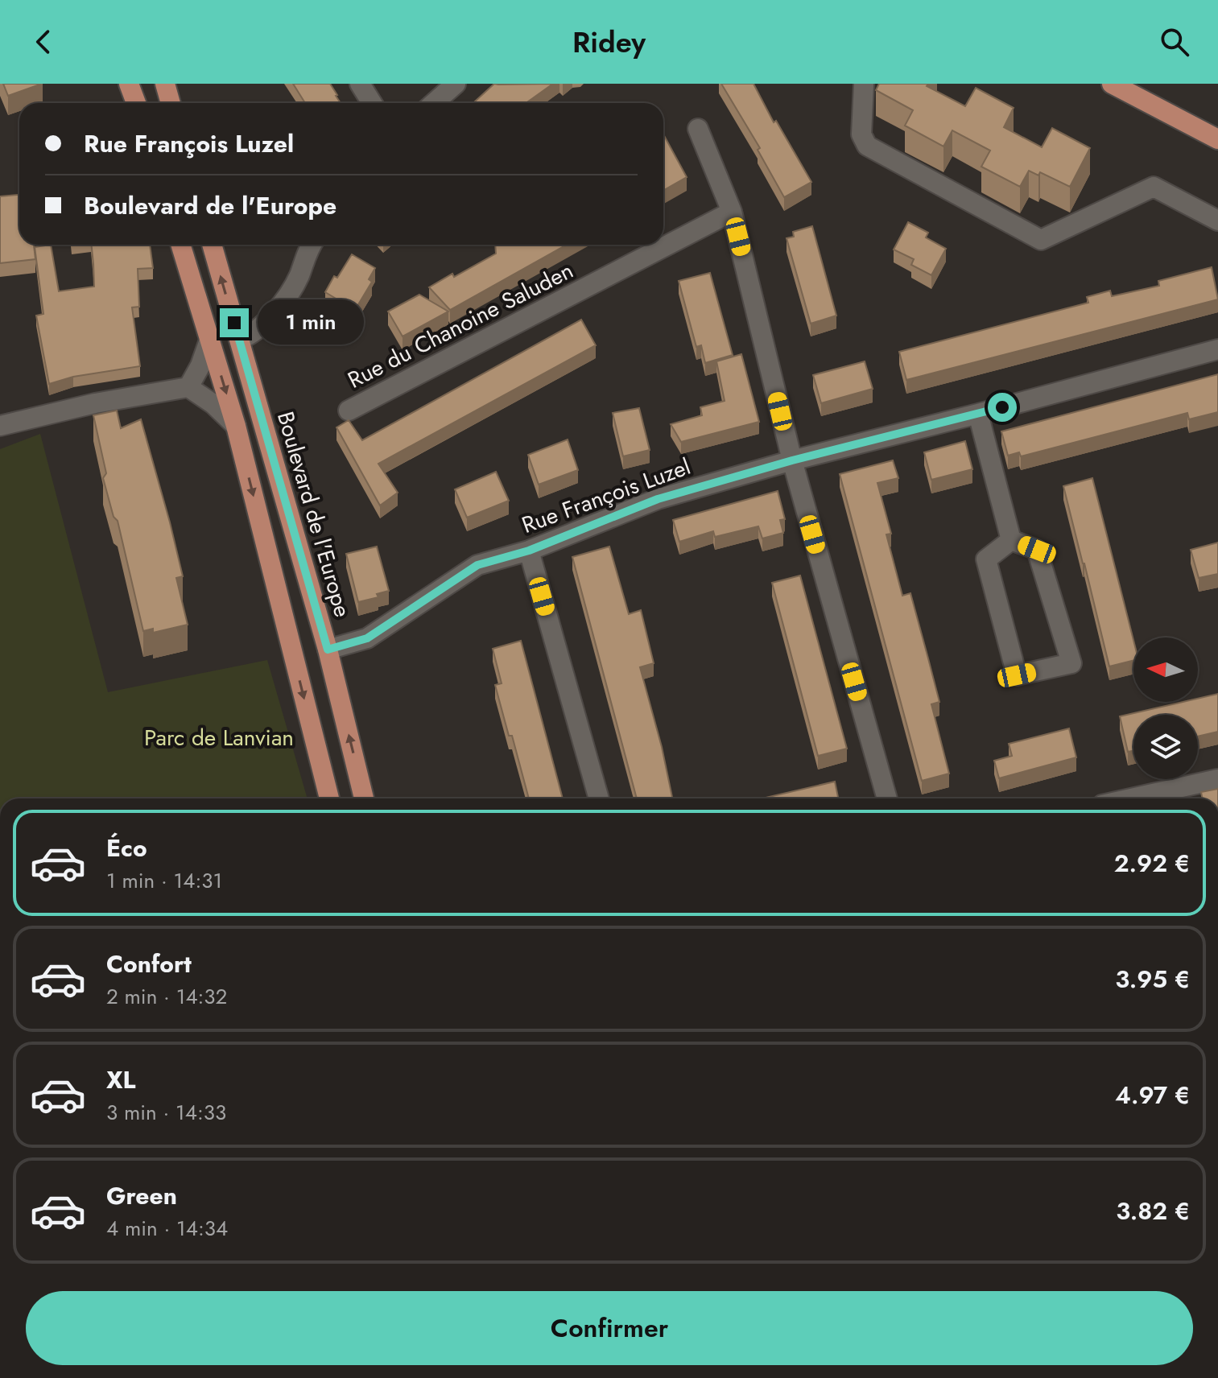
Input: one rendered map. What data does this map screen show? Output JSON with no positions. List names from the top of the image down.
{
  "streets": {
    "main road": ["Boulevard de l'Europe"],
    "street": ["Rue du Chanoine Saluden", "Rue François Luzel"]
  },
  "crossings": [
    ["Rue François Luzel", "Boulevard de l'Europe"]
  ],
  "parks": ["Parc de Lanvian"],
  "north": "left",
  "page": {
    "header": "Ridey",
    "banner": ["Rue François Luzel", "Boulevard de l'Europe"],
    "bubble": "1 min",
    "list": [
      {
        "name": "Éco",
        "note": "1 min · 14:31",
        "value": "2.92 €"
      },
      {
        "name": "Confort",
        "note": "2 min · 14:32",
        "value": "3.95 €"
      },
      {
        "name": "XL",
        "note": "3 min · 14:33",
        "value": "4.97 €"
      },
      {
        "name": "Green",
        "note": "4 min · 14:34",
        "value": "3.82 €"
      }
    ],
    "buttons": "Confirmer"
  }
}
